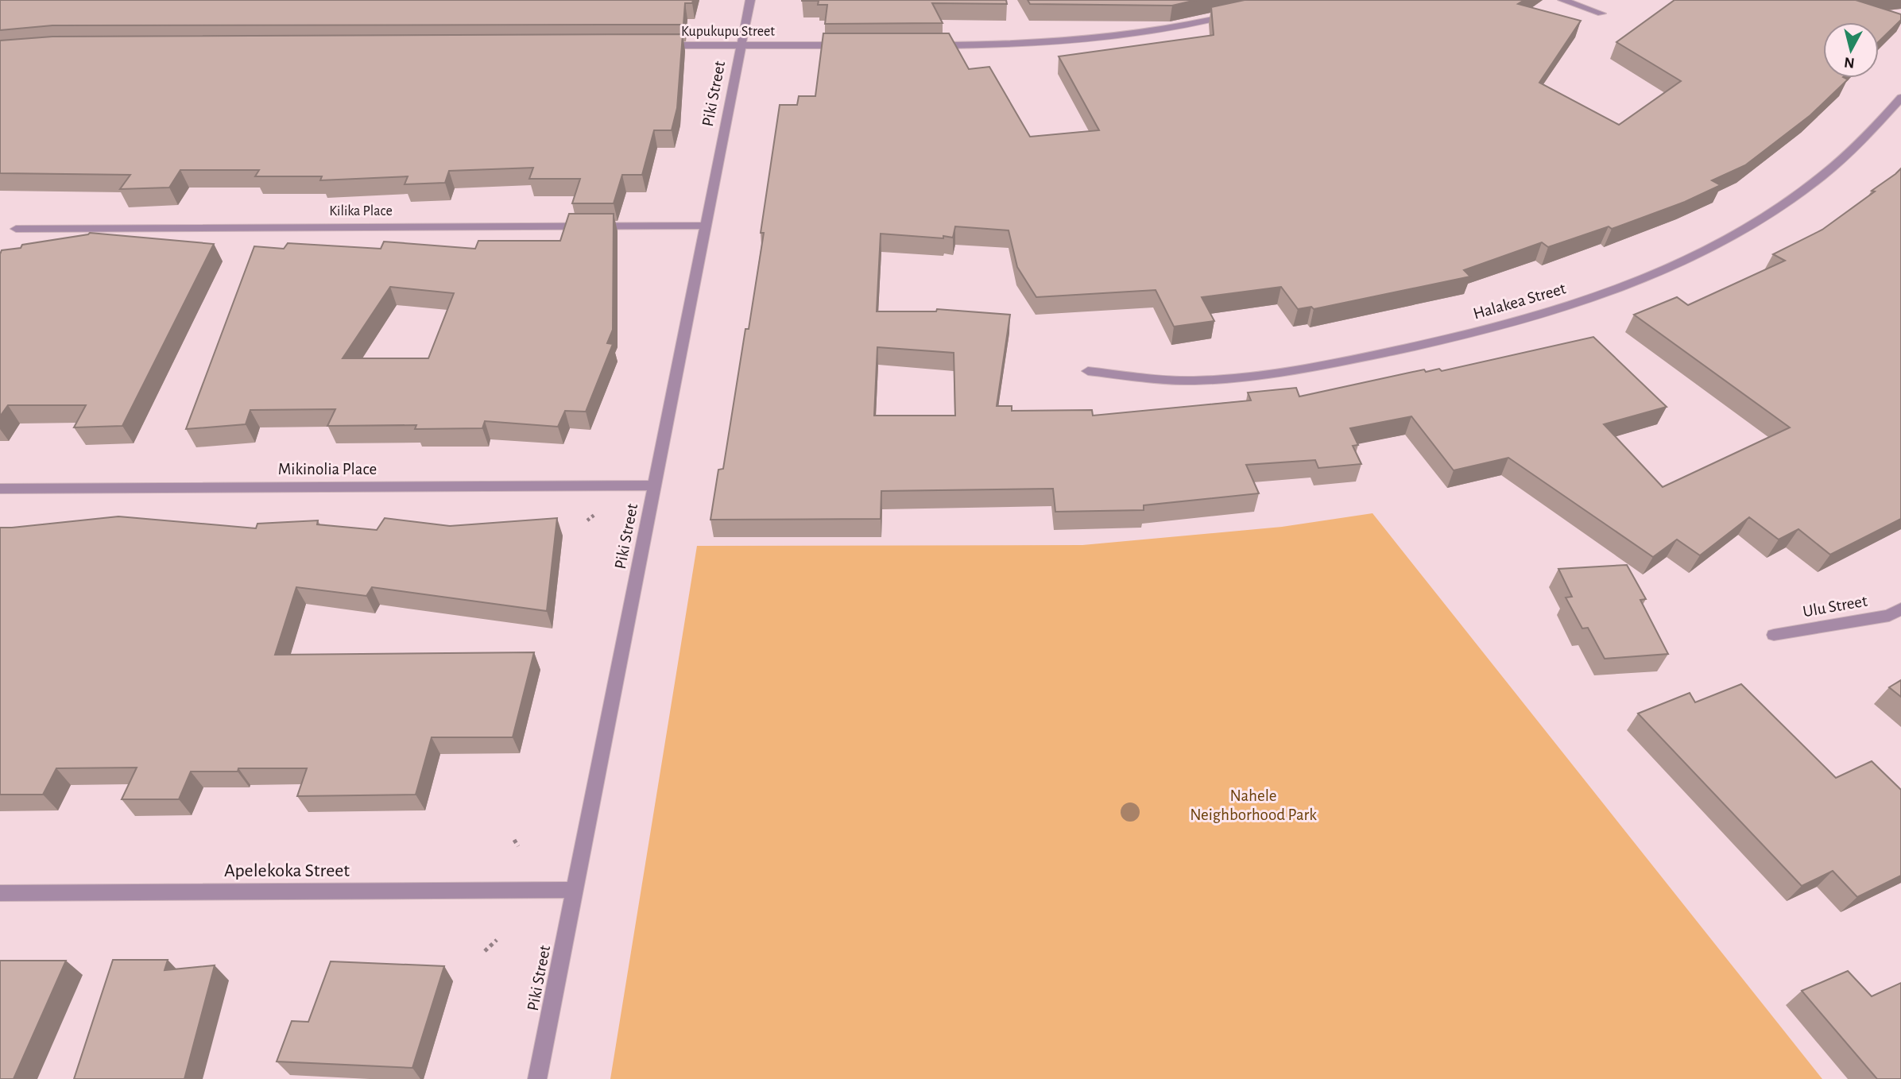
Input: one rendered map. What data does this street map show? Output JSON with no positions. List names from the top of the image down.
{
  "streets": {
    "street": [
      "Kupukupu Street",
      "Piki Street",
      "Kilika Place",
      "Halakea Street",
      "Mikinolia Place",
      "Ulu Street",
      "Apelekoka Street"
    ]
  },
  "crossings": [
    ["Kupukupu Street", "Piki Street"],
    ["Piki Street", "Kilika Place"],
    ["Piki Street", "Mikinolia Place"],
    ["Piki Street", "Apelekoka Street"]
  ],
  "parks": ["Nahele Neighborhood Park"],
  "north": "bottom"
}
